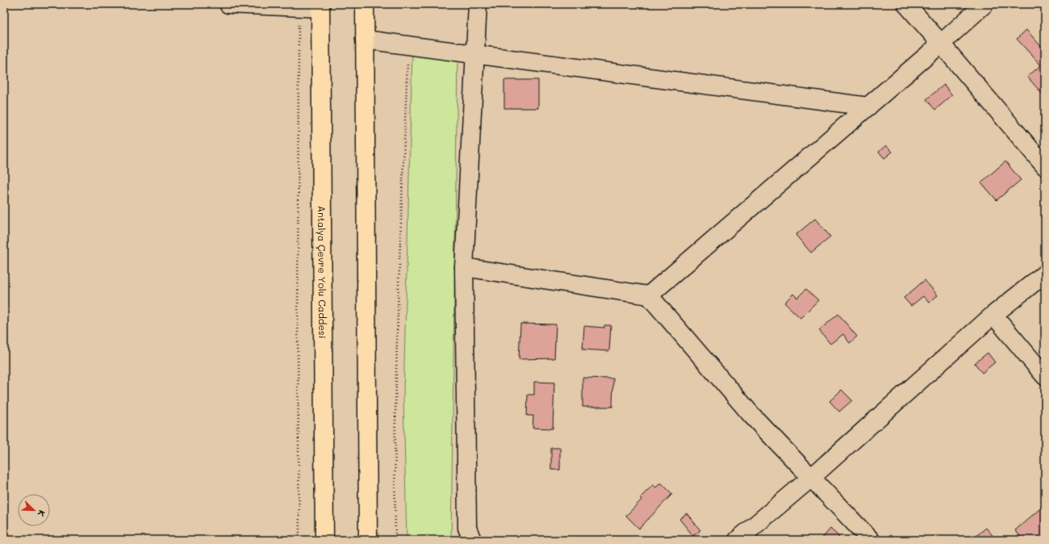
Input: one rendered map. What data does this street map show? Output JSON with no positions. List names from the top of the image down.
{
  "streets": {
    "highway": ["Antalya Çevre Yolu Caddesi"]
  },
  "north": "bottom right"
}
